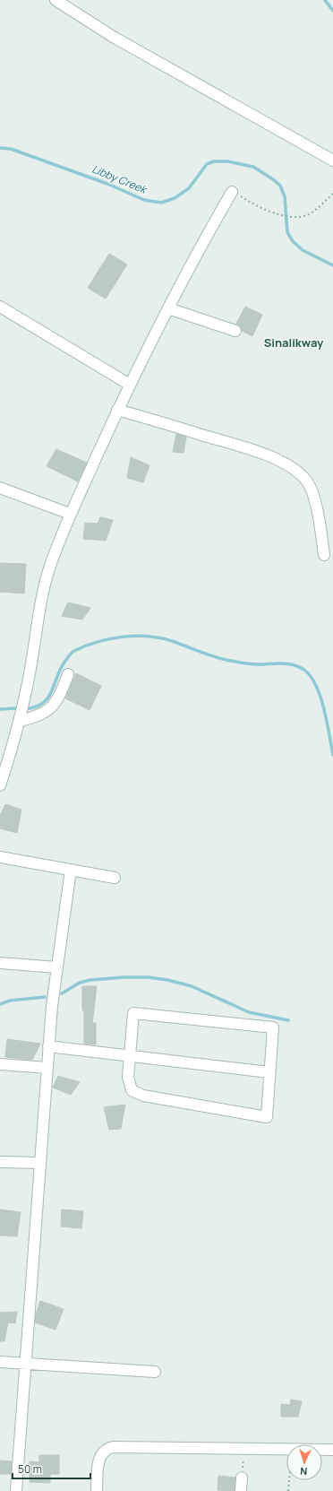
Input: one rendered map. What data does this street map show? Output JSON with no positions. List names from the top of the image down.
{
  "districts": ["Sinalikway"],
  "water": ["Libby Creek"],
  "scale_bar": "50 m",
  "north": "bottom"
}
